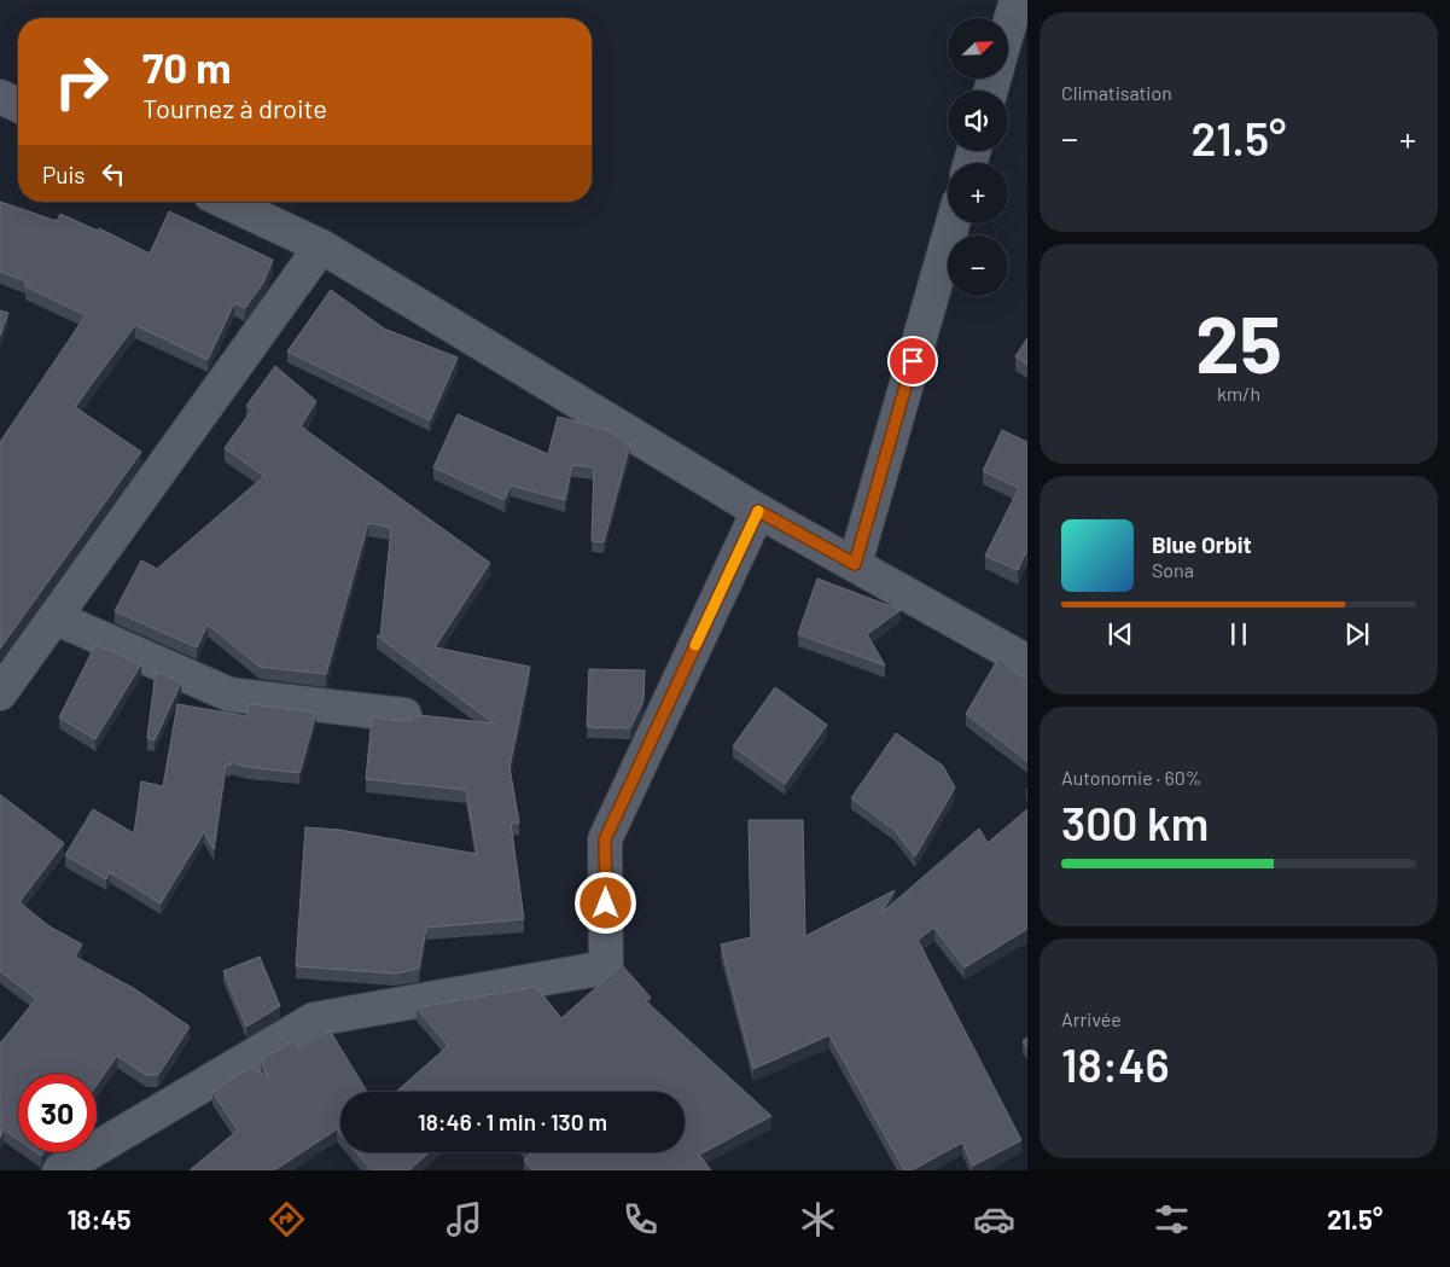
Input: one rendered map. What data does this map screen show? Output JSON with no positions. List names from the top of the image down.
{
  "north": "top right",
  "page": {
    "tile": [
      "Climatisation",
      ["25", "km/h"],
      ["Autonomie · 60%", "300 km"],
      ["Arrivée", "18:46"]
    ],
    "map_buttons": ["+", "−"],
    "turn": ["70 m", "Tournez à droite"],
    "heat": ["−", "21.5°", "+"],
    "then": "Puis",
    "song": ["Blue Orbit", "Sona"],
    "limit": "30",
    "trip": "18:46 · 1 min · 130 m",
    "tabs": ["18:45", "21.5°"]
  }
}
